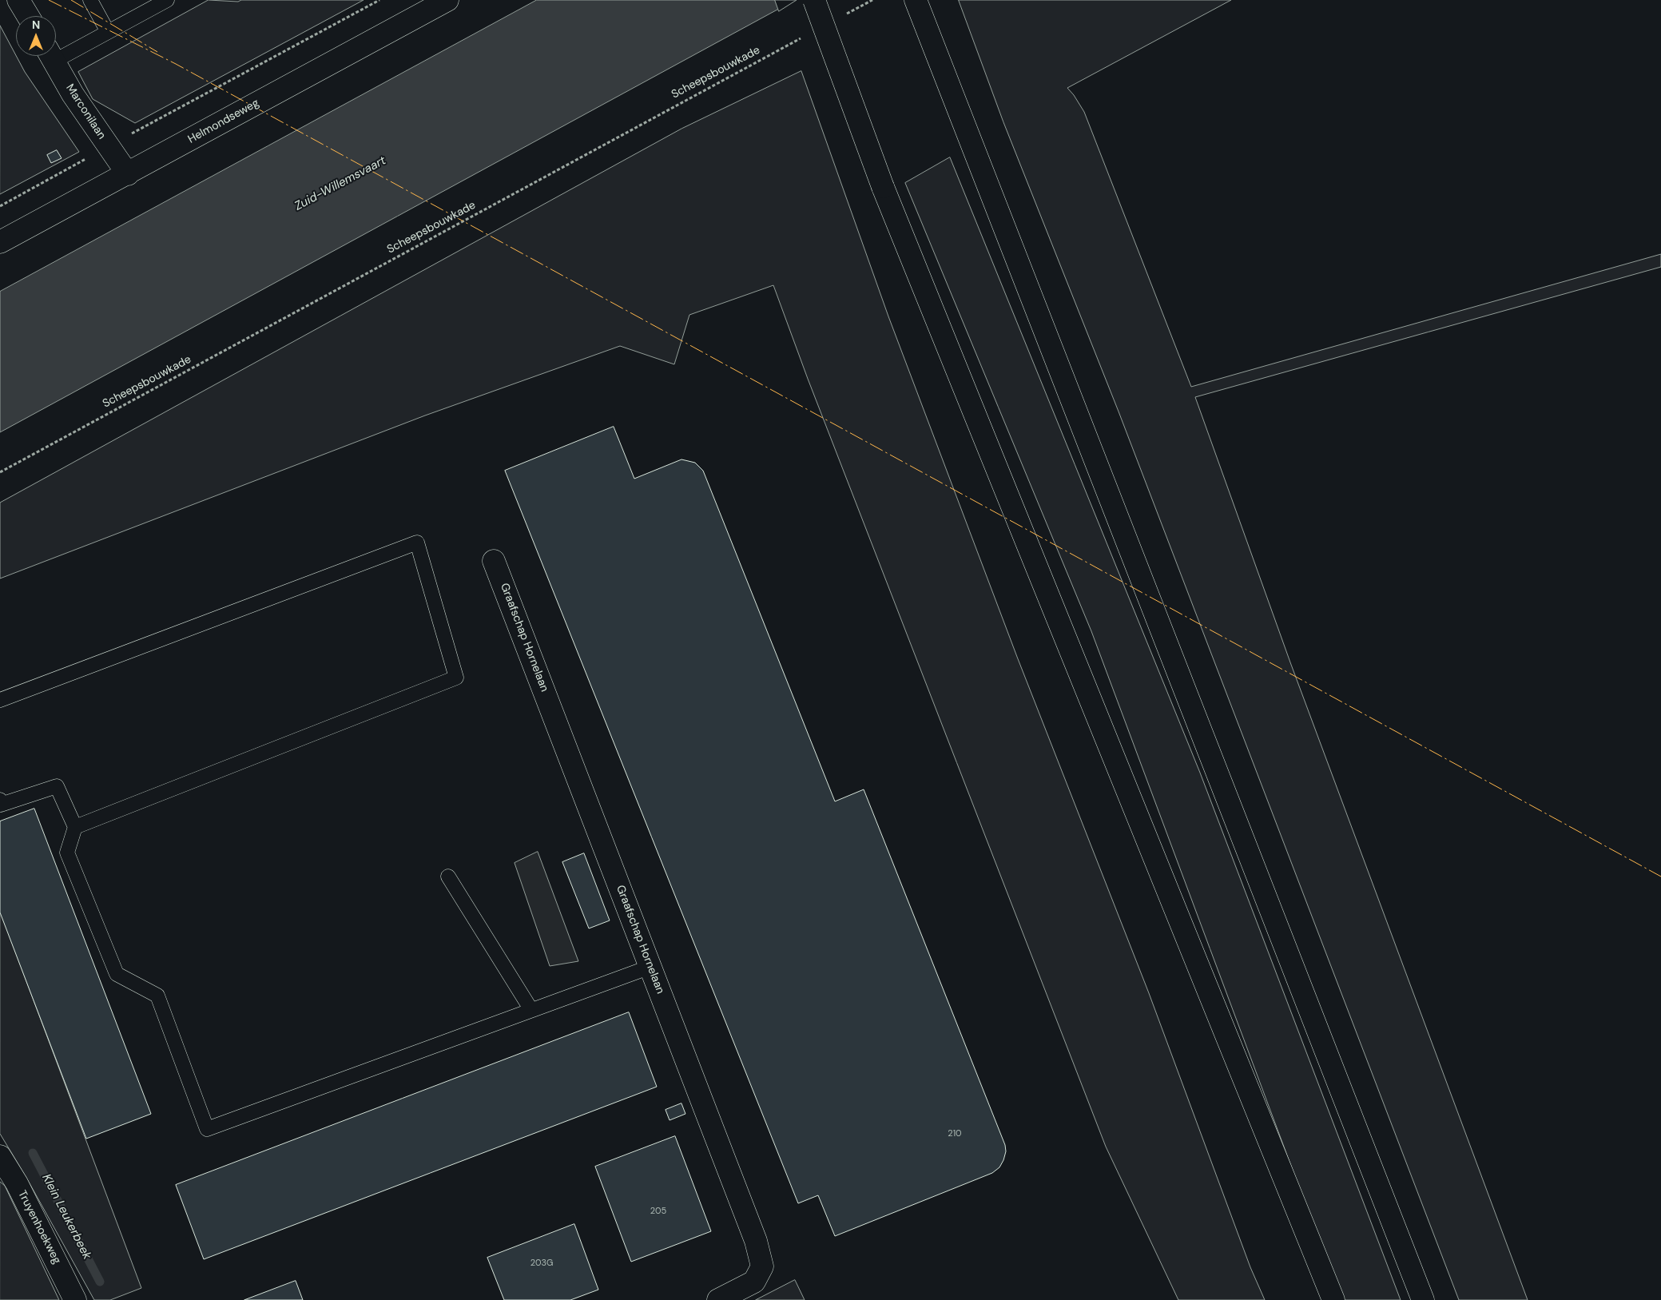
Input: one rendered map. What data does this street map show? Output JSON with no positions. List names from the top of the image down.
{
  "streets": {
    "main road": [
      "Marconilaan",
      "Helmondseweg",
      "Graafschap Hornelaan",
      "Truyenhoekweg"
    ],
    "path": ["Scheepsbouwkade"]
  },
  "crossings": [
    ["Marconilaan", "Helmondseweg"]
  ],
  "water": ["Zuid-Willemsvaart", "Klein Leukerbeek"],
  "house_numbers": ["210", "205", "203G"],
  "north": "top"
}
